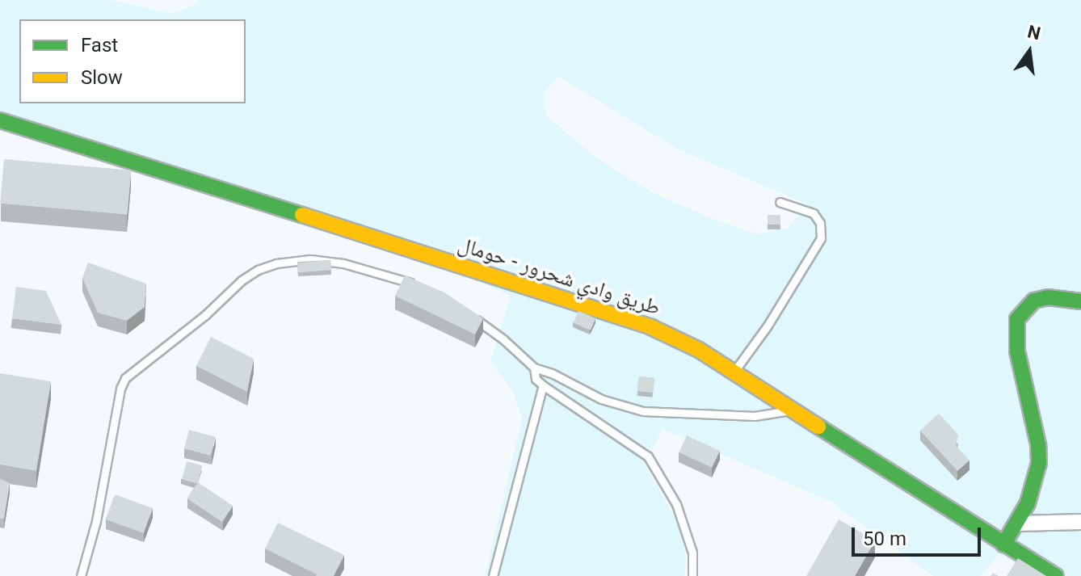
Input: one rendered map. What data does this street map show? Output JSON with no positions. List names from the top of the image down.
{
  "streets": {
    "main road": ["طريق وادي شحرور - حومال"]
  },
  "legend": ["Fast", "Slow"],
  "scale_bar": "50 m",
  "north": "top"
}
